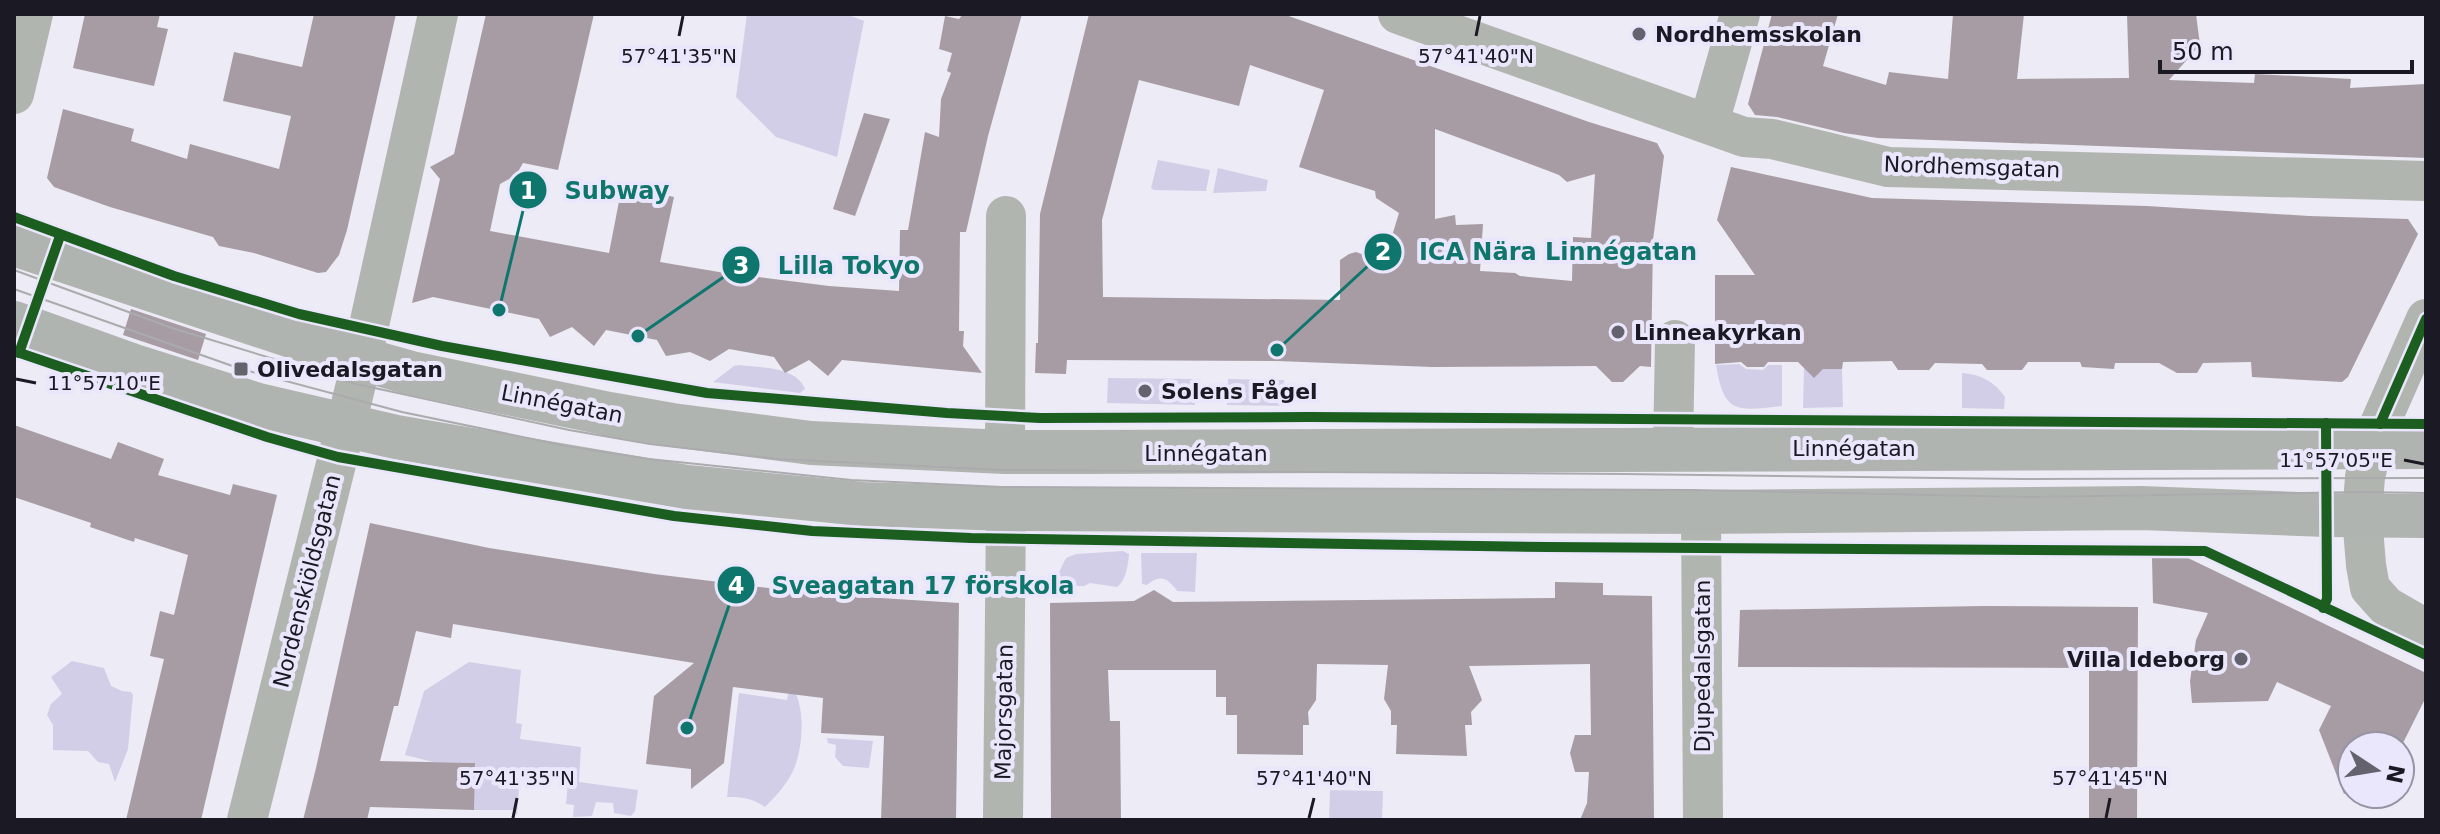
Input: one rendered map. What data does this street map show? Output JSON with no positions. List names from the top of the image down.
{
  "streets": {
    "street": [
      "Nordhemsgatan",
      "Linnégatan",
      "Nordenskiöldsgatan",
      "Djupedalsgatan",
      "Majorsgatan"
    ]
  },
  "crossings": [
    ["Linnégatan", "Nordenskiöldsgatan"]
  ],
  "places": {
    "other": [
      "Nordhemsskolan",
      "Subway",
      "Linneakyrkan",
      "Lilla Tokyo",
      "ICA Nära Linnégatan",
      "Solens Fågel",
      "Villa Ideborg",
      "Sveagatan 17 förskola"
    ],
    "transit": ["Olivedalsgatan"]
  },
  "scale_bar": "50 m",
  "north": "right",
  "coordinates": [
    "57°41'35\"N",
    "57°41'40\"N",
    "11°57'10\"E",
    "11°57'05\"E",
    "57°41'45\"N"
  ]
}
